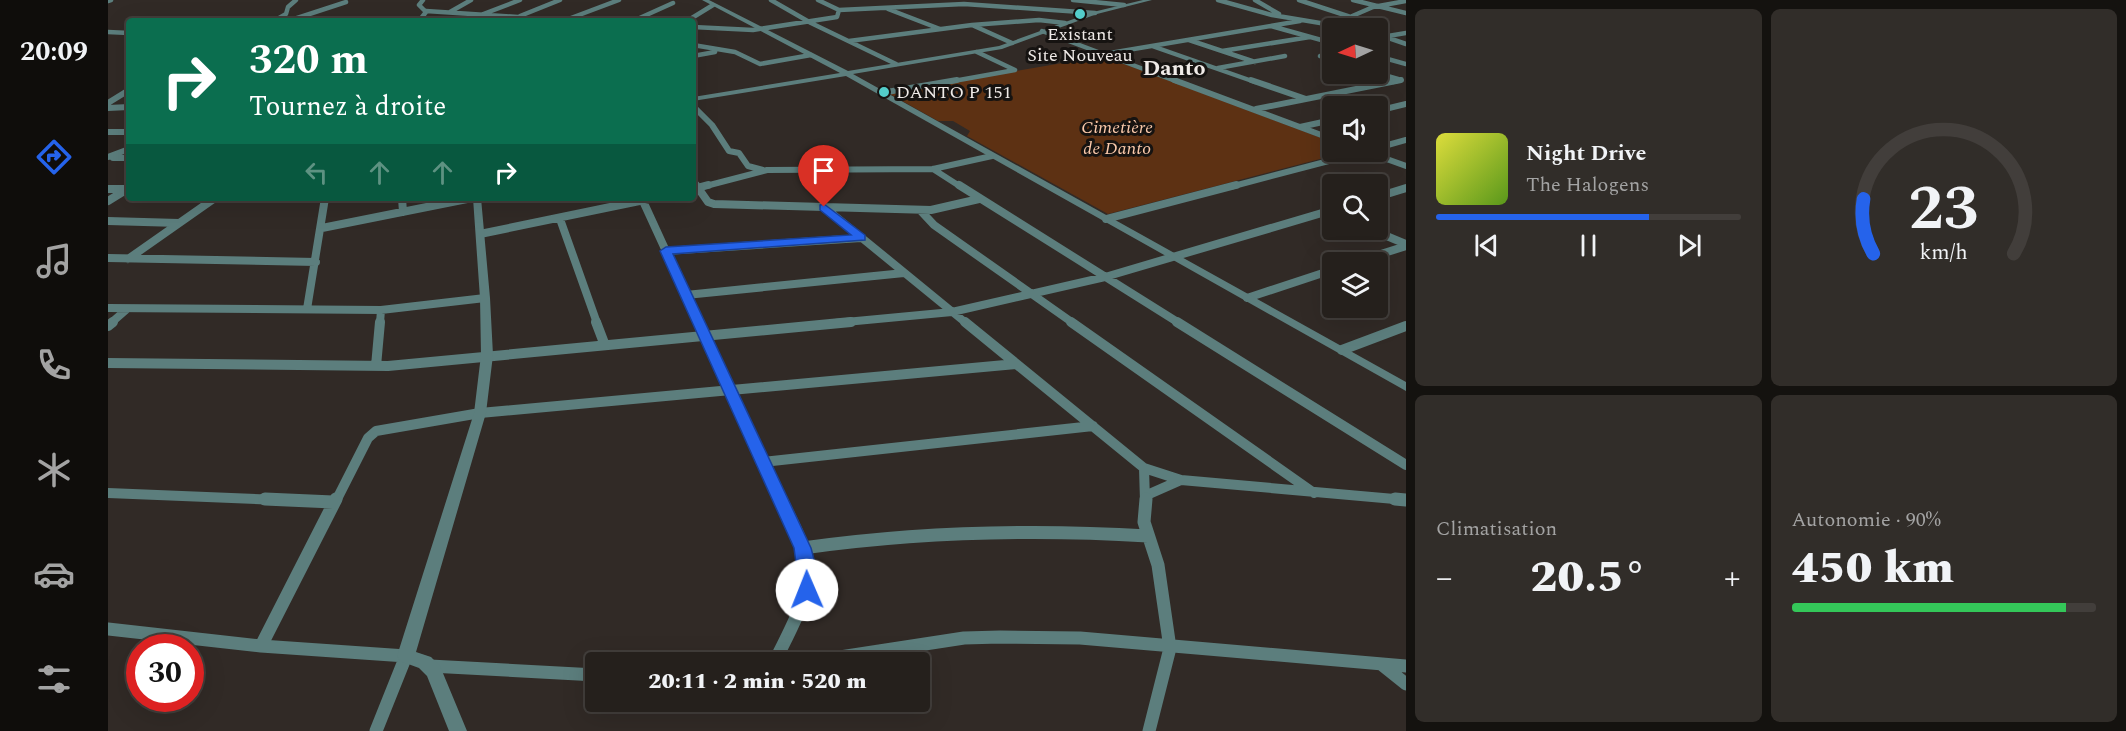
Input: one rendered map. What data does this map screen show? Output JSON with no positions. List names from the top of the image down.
{
  "districts": ["Danto"],
  "parks": ["Cimetière de Danto"],
  "places": ["Existant Site Nouveau", "DANTO P 151"],
  "north": "left",
  "page": {
    "tabs": "20:09",
    "turn": ["320 m", "Tournez à droite"],
    "song": ["Night Drive", "The Halogens"],
    "tile": [
      "Climatisation",
      ["Autonomie · 90%", "450 km"]
    ],
    "heat": ["−", "20.5°", "+"],
    "limit": "30",
    "trip": "20:11 · 2 min · 520 m",
    "gauge": ["23", "km/h"]
  }
}
